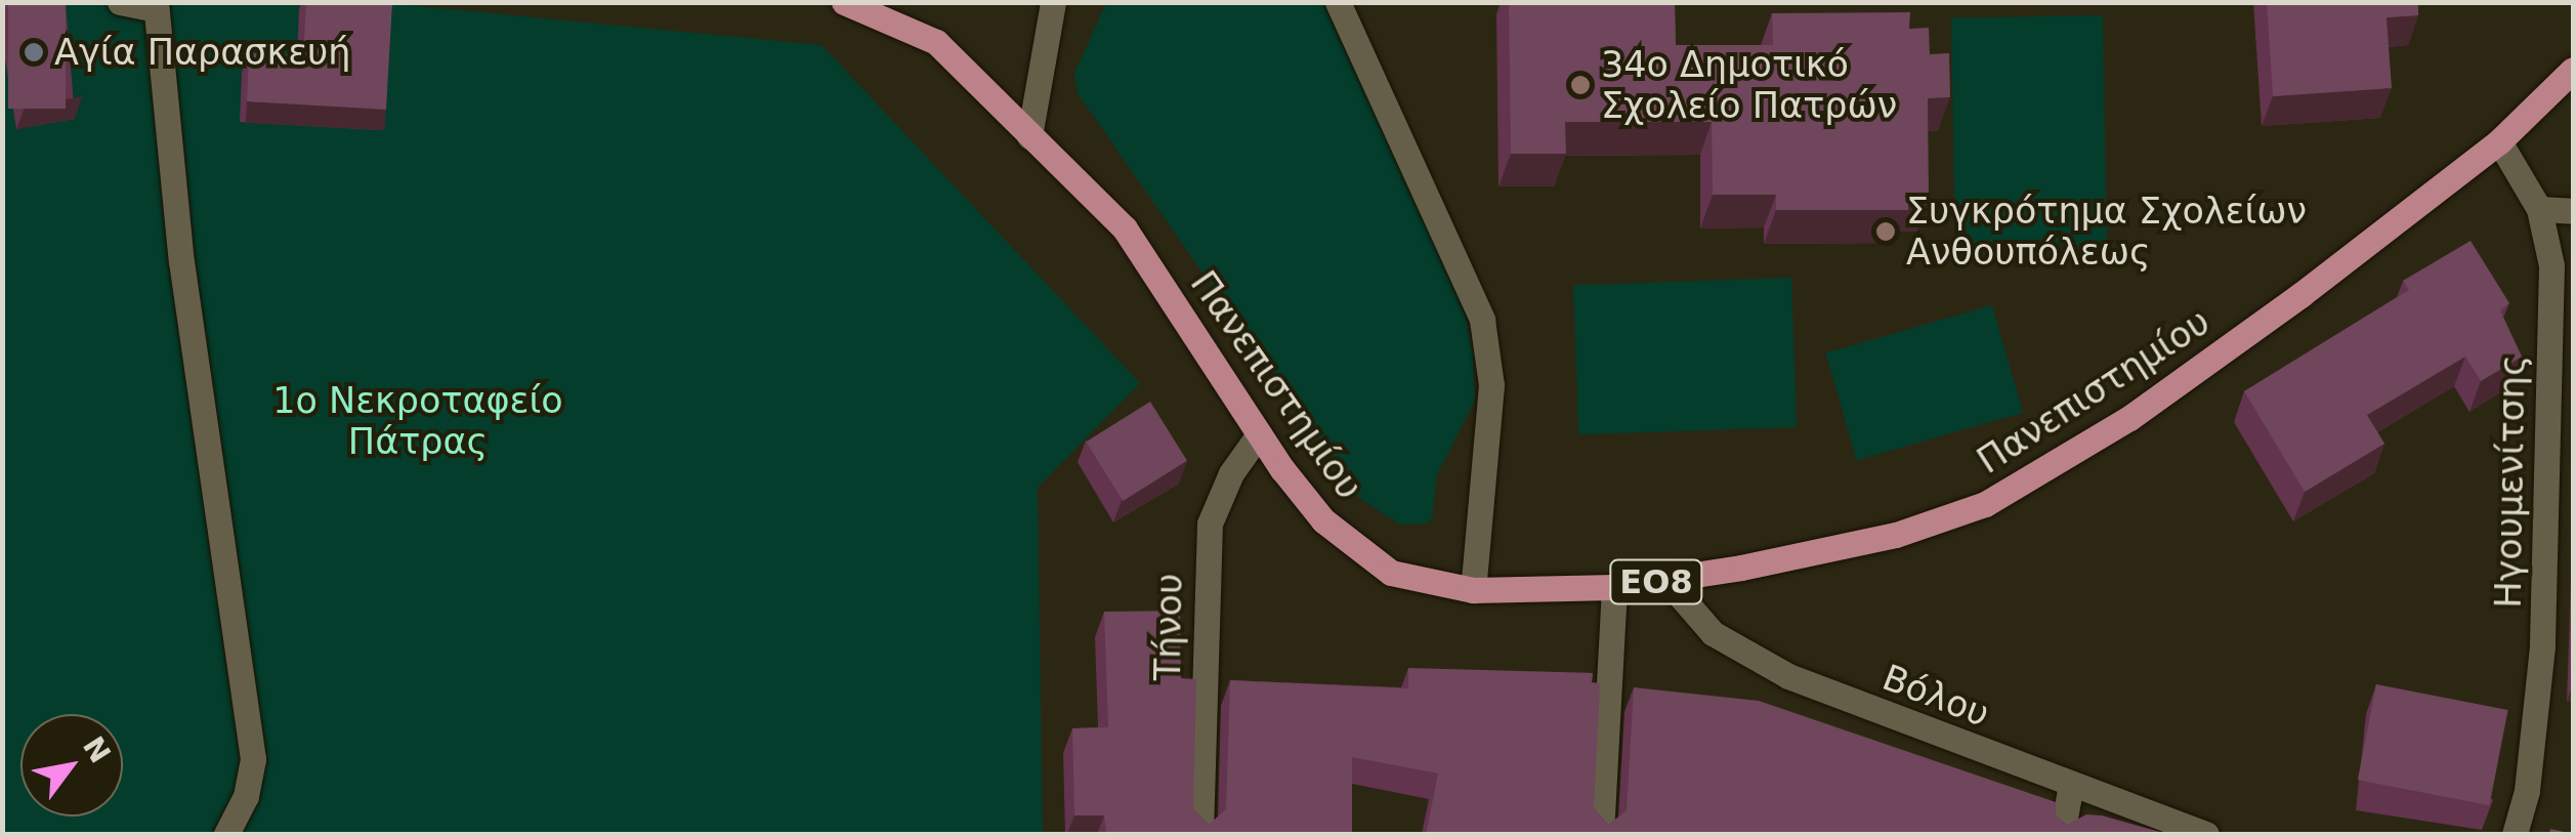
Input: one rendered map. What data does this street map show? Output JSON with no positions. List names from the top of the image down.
{
  "streets": {
    "main road": ["Πανεπιστημίου", "ΕΟ8"],
    "street": ["Ηγουμενίτσης", "Τήνου", "Βόλου"]
  },
  "crossings": [
    ["Πανεπιστημίου", "Ηγουμενίτσης"],
    ["Πανεπιστημίου", "Τήνου"],
    ["Πανεπιστημίου", "Βόλου"]
  ],
  "parks": ["1o Νεκροταφείο Πάτρας"],
  "places": ["Αγία Παρασκευή", "34ο Δημοτικό Σχολείο Πατρών", "Συγκρότημα Σχολείων Ανθουπόλεως"],
  "north": "top right"
}
